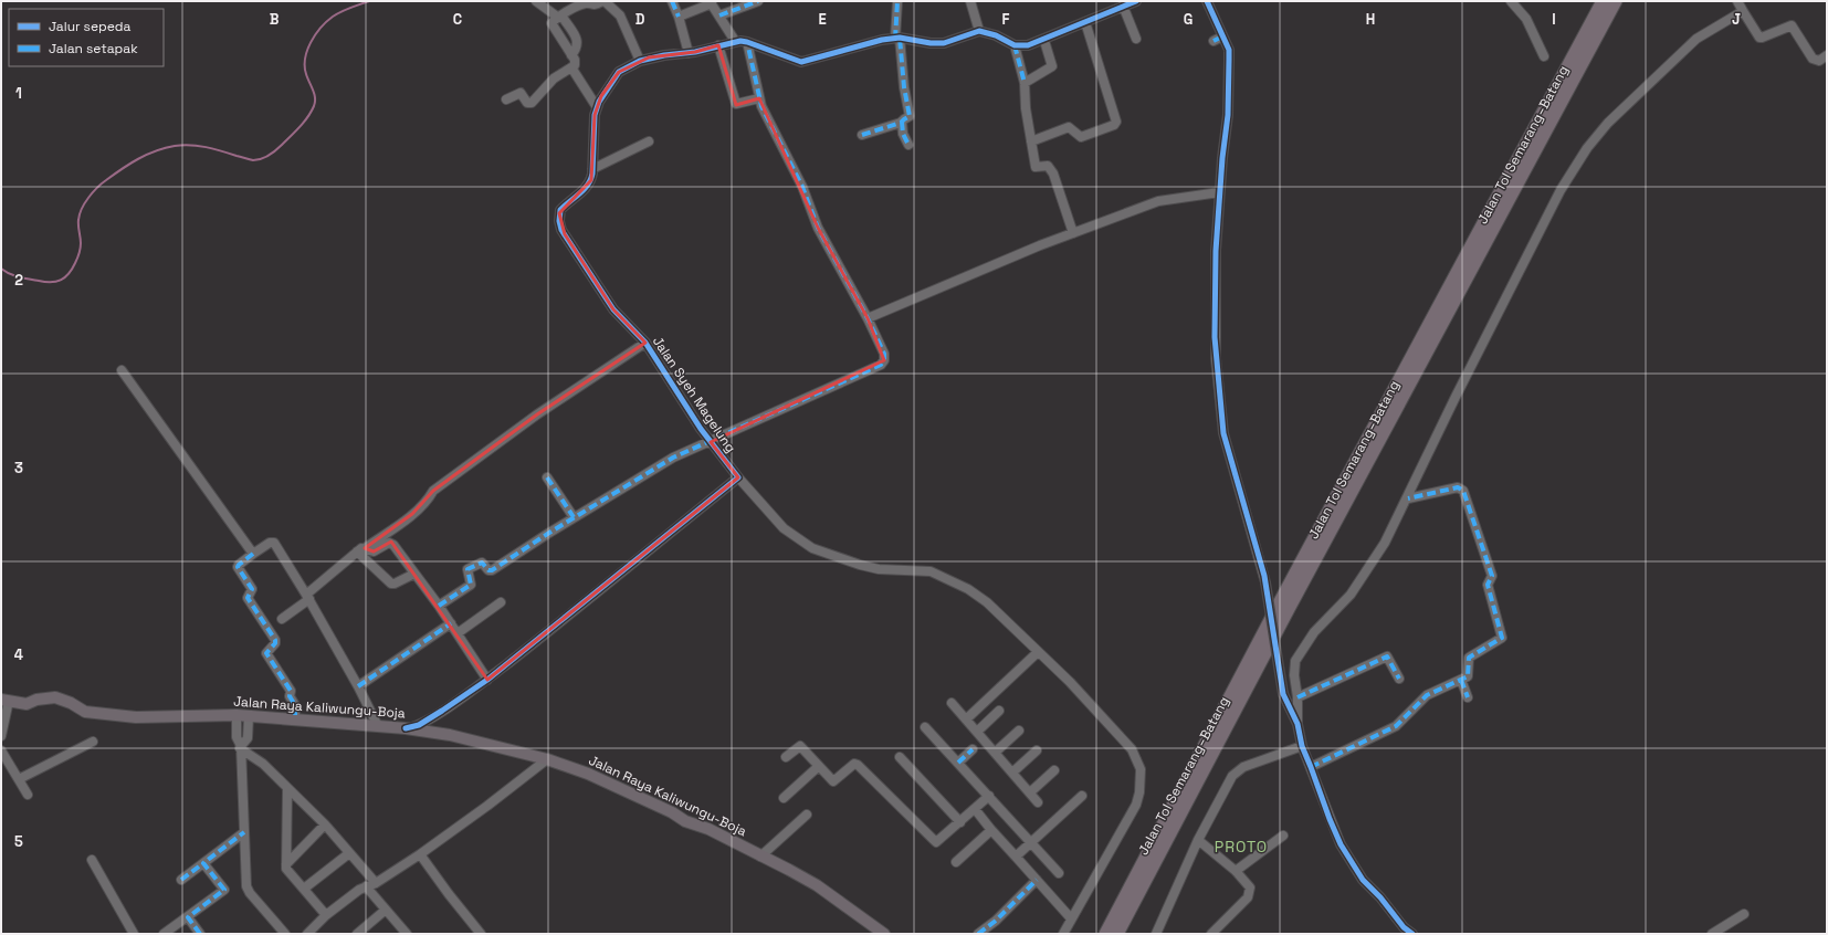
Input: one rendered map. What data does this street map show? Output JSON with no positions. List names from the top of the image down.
{
  "streets": {
    "highway": ["Jalan Tol Semarang–Batang"],
    "main road": ["Jalan Raya Kaliwungu-Boja"],
    "street": ["Jalan Syeh Magelung"]
  },
  "districts": ["PROTO"],
  "legend": ["Jalur sepeda", "Jalan setapak"],
  "grid": {
    "columns": [
      "B",
      "C",
      "D",
      "E",
      "F",
      "G",
      "H",
      "I",
      "J"
    ],
    "rows": [
      "1",
      "2",
      "3",
      "4",
      "5"
    ]
  }
}
